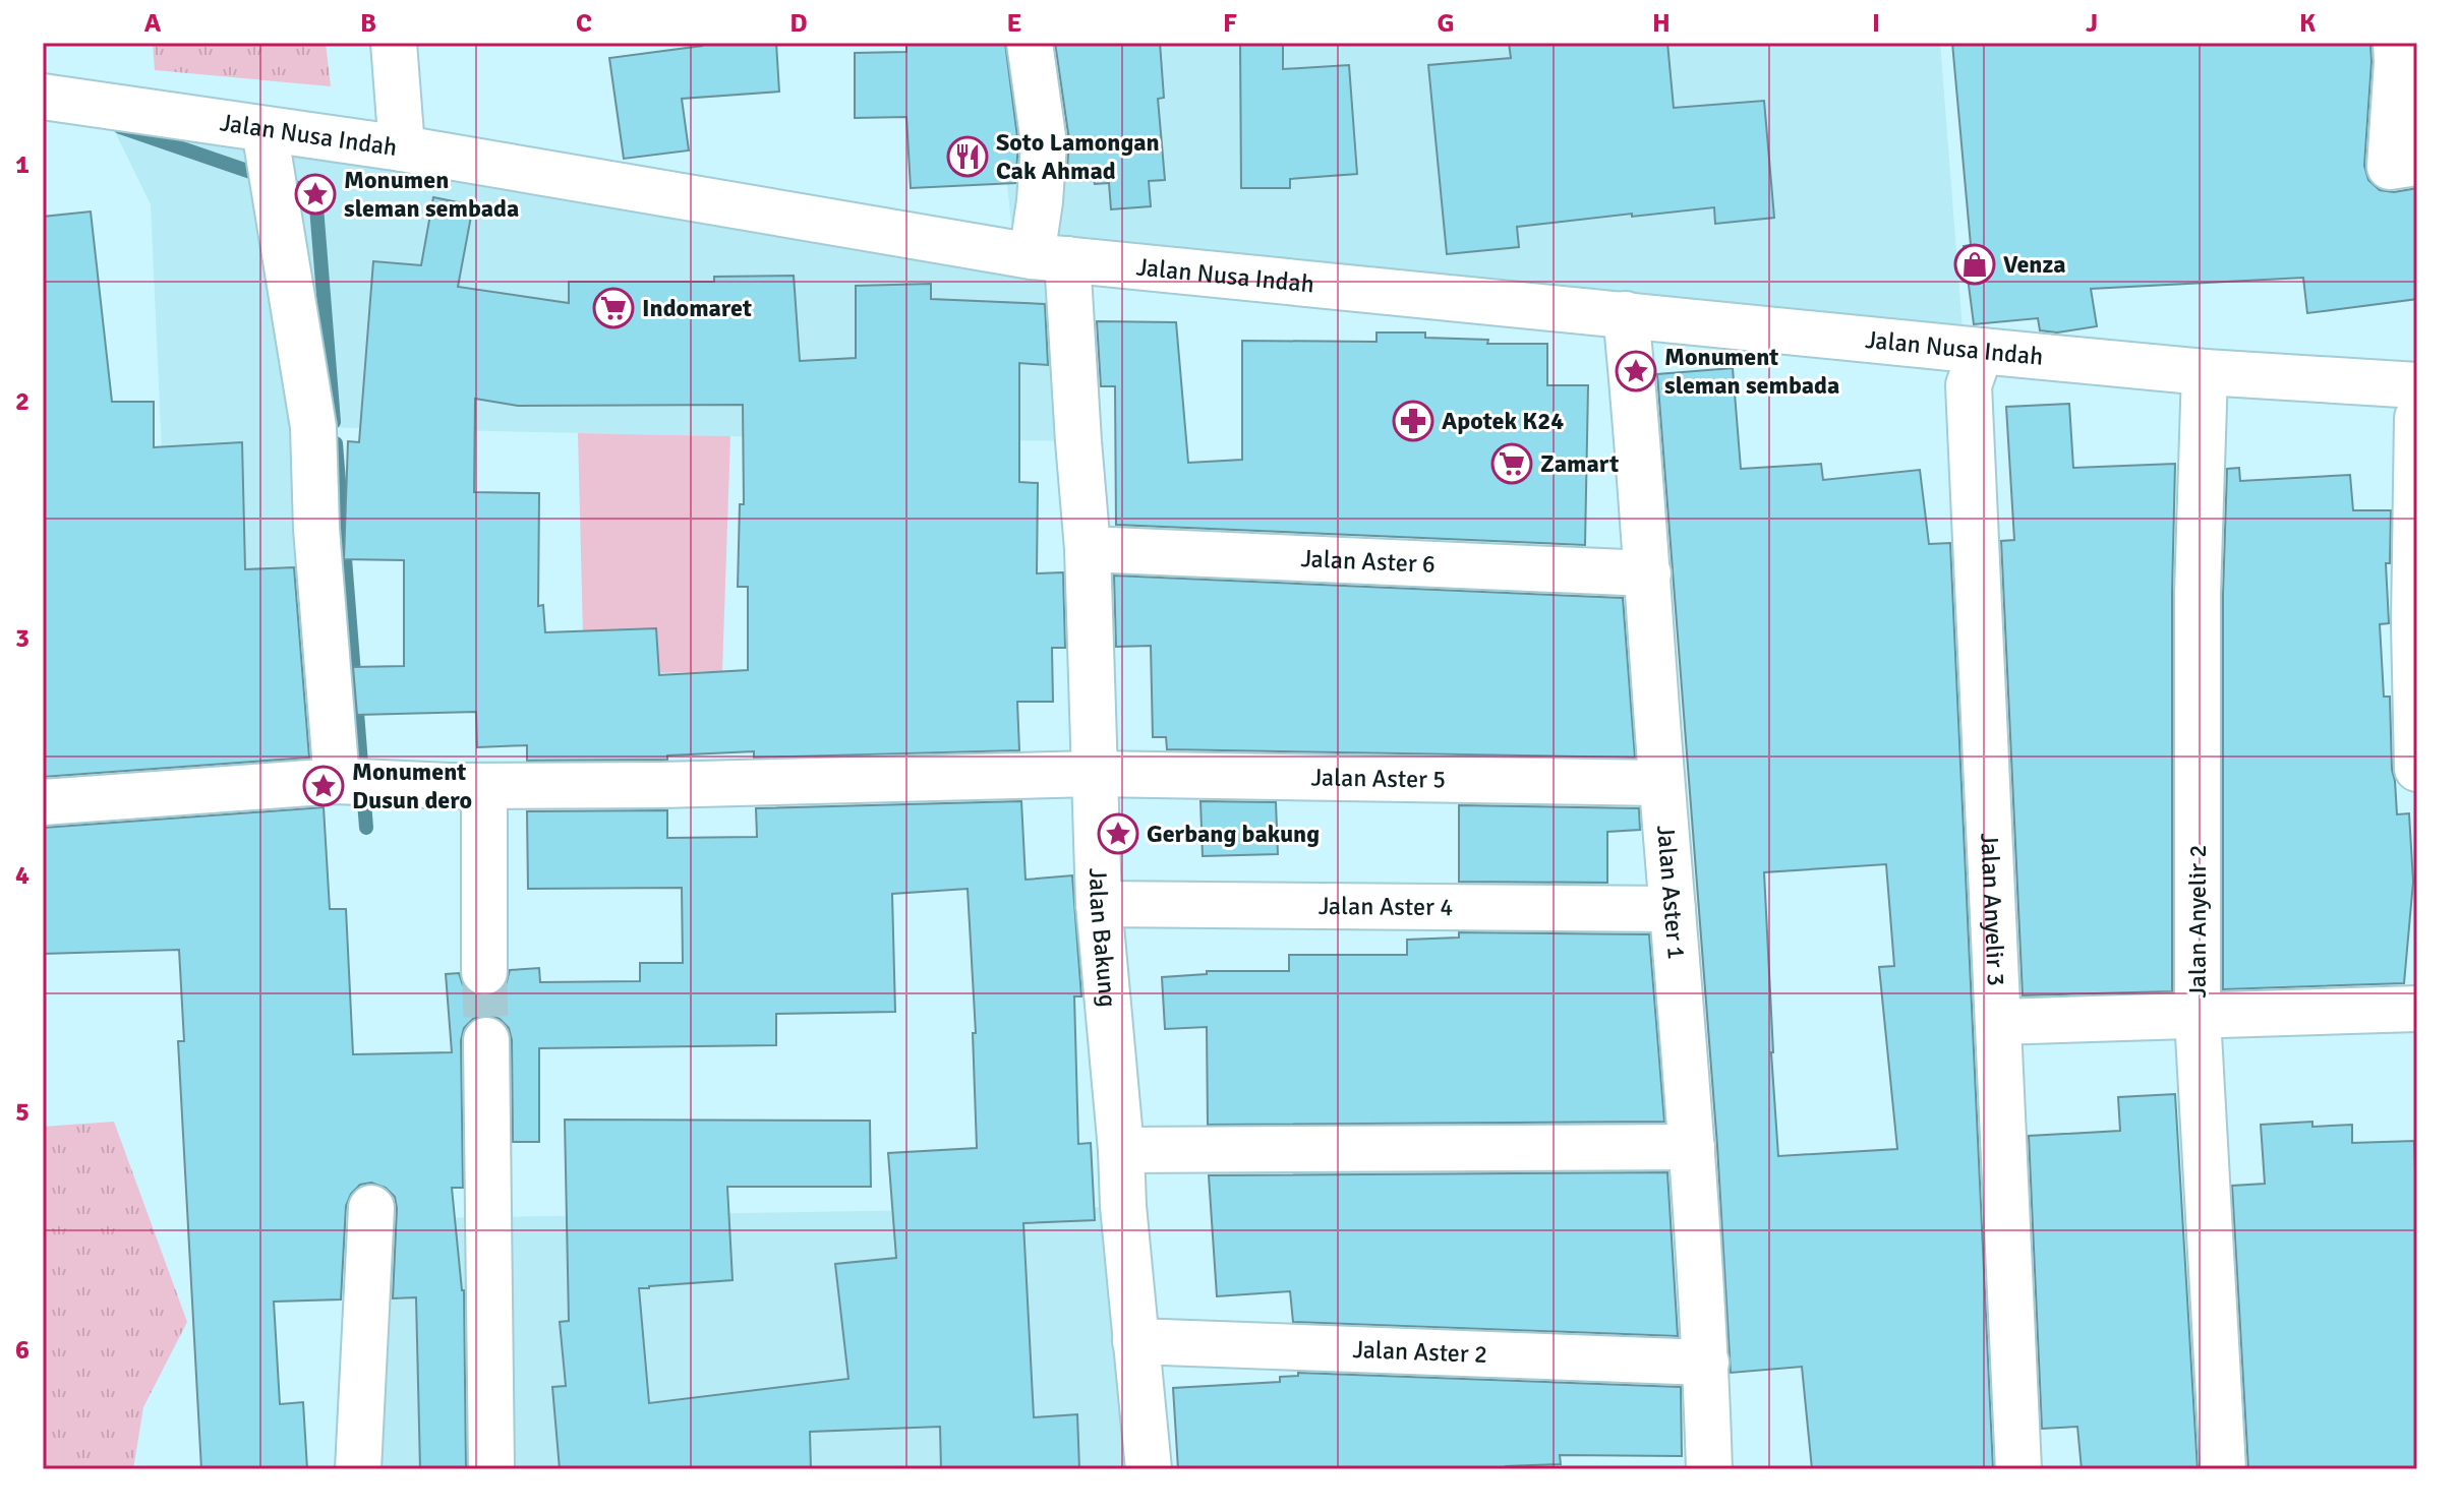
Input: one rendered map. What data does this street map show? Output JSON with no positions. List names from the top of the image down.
{
  "streets": {
    "street": [
      "Jalan Nusa Indah",
      "Jalan Aster 6",
      "Jalan Aster 5",
      "Jalan Aster 1",
      "Jalan Aster 4",
      "Jalan Anyelir 3",
      "Jalan Anyelir 2",
      "Jalan Bakung",
      "Jalan Aster 2"
    ]
  },
  "crossings": [
    ["Jalan Nusa Indah", "Jalan Aster 1"],
    ["Jalan Nusa Indah", "Jalan Anyelir 3"],
    ["Jalan Nusa Indah", "Jalan Anyelir 2"],
    ["Jalan Nusa Indah", "Jalan Bakung"],
    ["Jalan Aster 6", "Jalan Aster 1"],
    ["Jalan Aster 6", "Jalan Bakung"],
    ["Jalan Aster 5", "Jalan Aster 1"],
    ["Jalan Aster 5", "Jalan Bakung"],
    ["Jalan Aster 1", "Jalan Aster 4"],
    ["Jalan Aster 1", "Jalan Aster 2"],
    ["Jalan Aster 4", "Jalan Bakung"],
    ["Jalan Bakung", "Jalan Aster 2"]
  ],
  "places": {
    "restaurant": ["Soto Lamongan Cak Ahmad"],
    "place": [
      "Monumen sleman sembada",
      "Monument sleman sembada",
      "Monument Dusun dero",
      "Gerbang bakung"
    ],
    "shop": ["Venza"],
    "supermarket": ["Indomaret", "Zamart"],
    "pharmacy": ["Apotek K24"]
  },
  "grid": {
    "columns": [
      "A",
      "B",
      "C",
      "D",
      "E",
      "F",
      "G",
      "H",
      "I",
      "J",
      "K"
    ],
    "rows": [
      "1",
      "2",
      "3",
      "4",
      "5",
      "6"
    ]
  }
}
